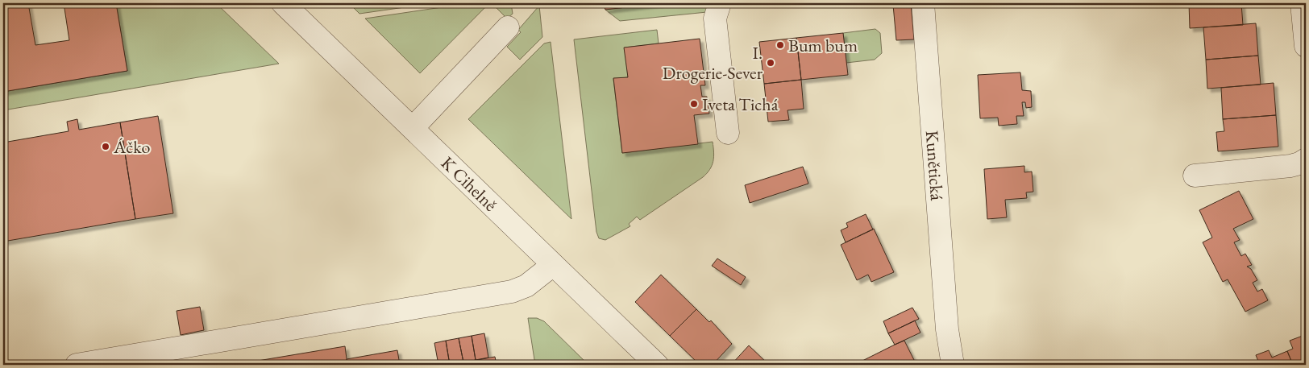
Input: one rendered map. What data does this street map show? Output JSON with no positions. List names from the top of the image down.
{
  "streets": {
    "street": ["Kunětická", "K Cihelně"]
  },
  "places": [
    "Bum bum",
    "I. Drogerie-Sever",
    "Iveta Tichá",
    "Áčko"
  ]
}
